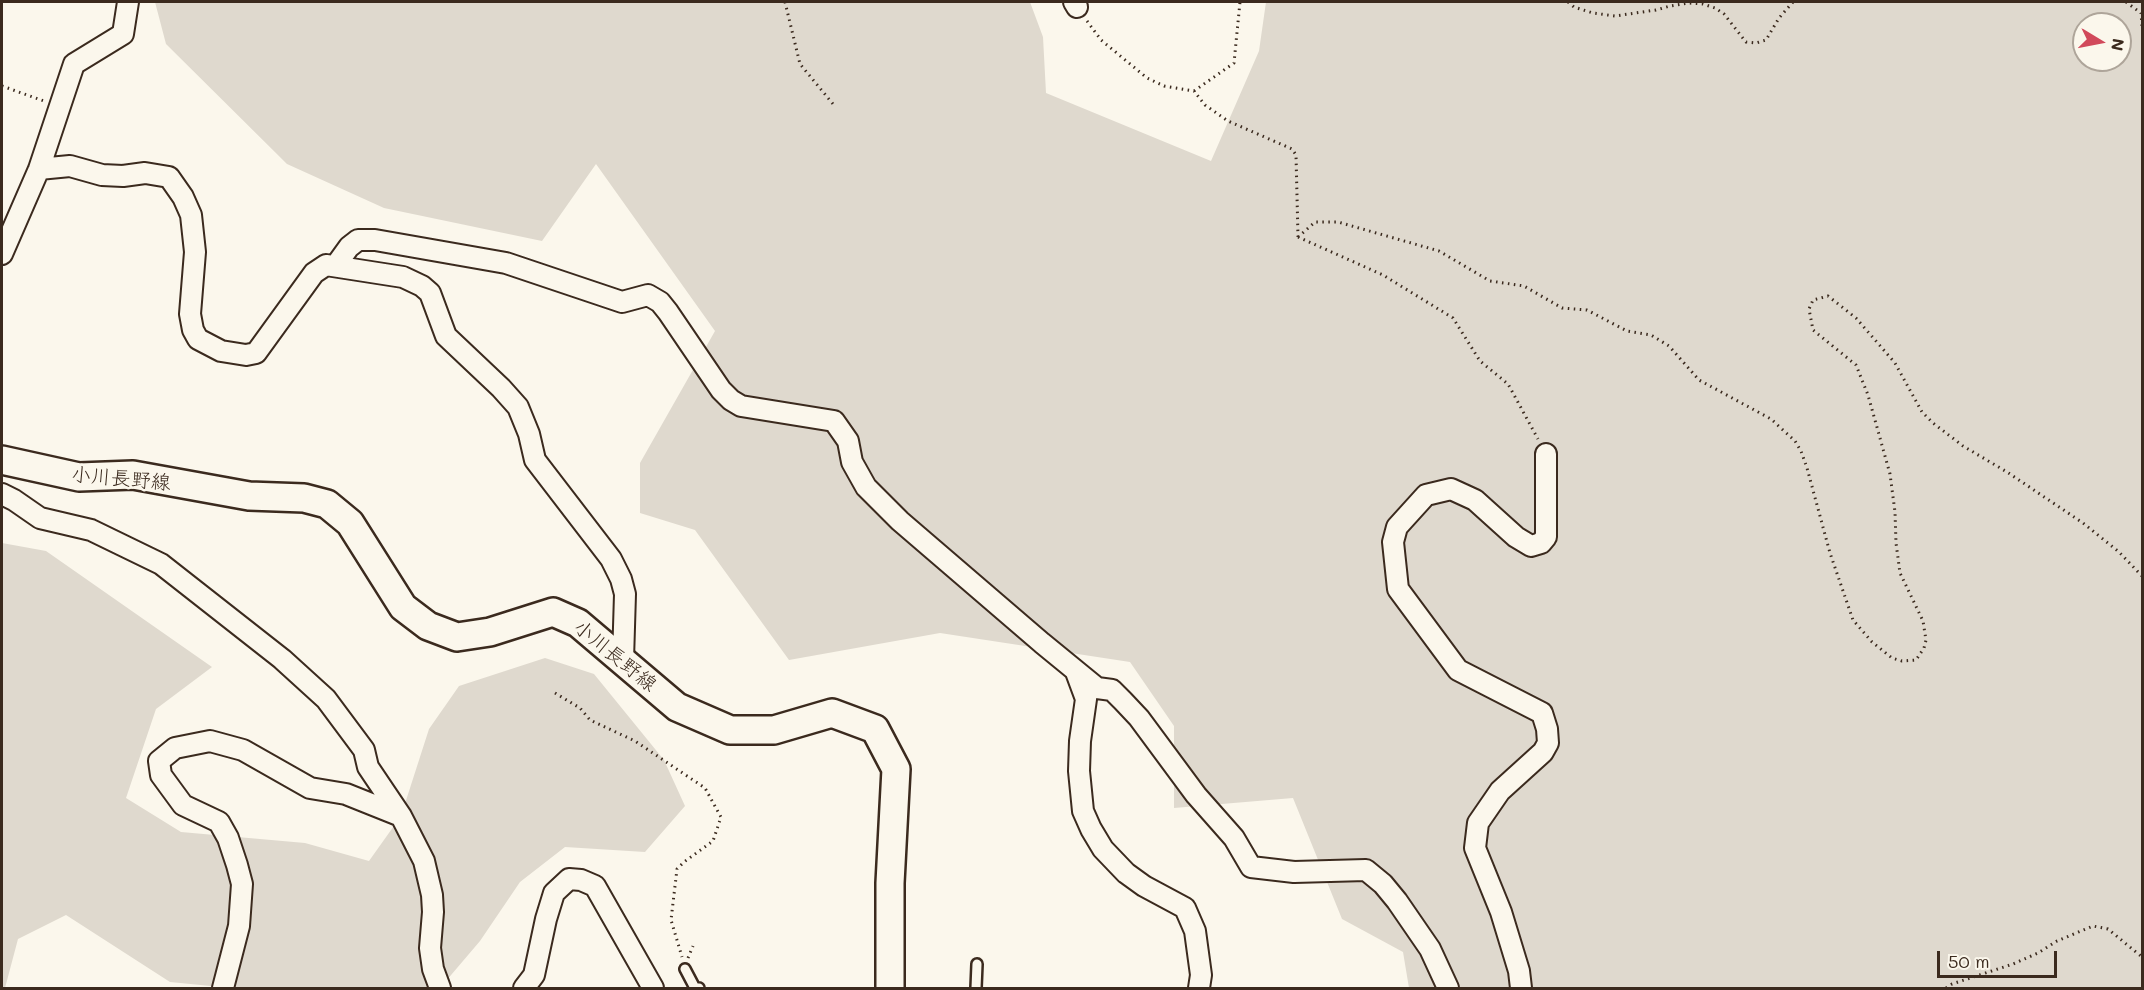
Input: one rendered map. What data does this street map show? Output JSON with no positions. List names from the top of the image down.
{
  "streets": {
    "main road": ["小川長野線"]
  },
  "scale_bar": "50 m",
  "north": "right"
}
